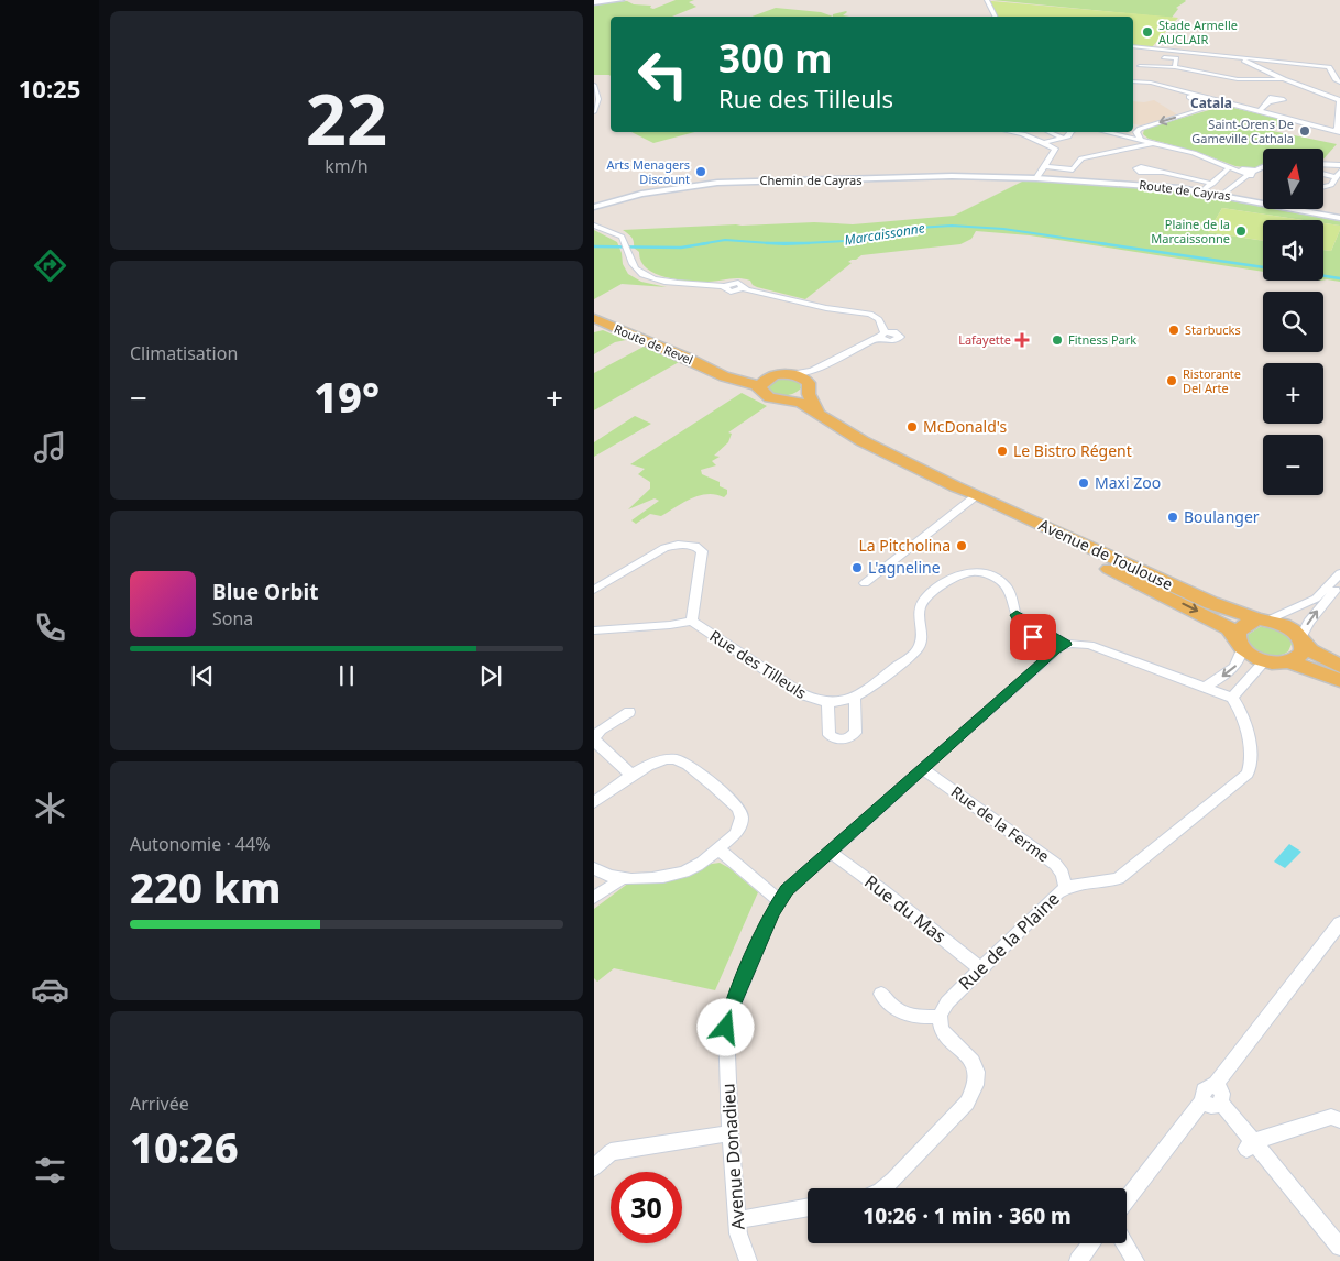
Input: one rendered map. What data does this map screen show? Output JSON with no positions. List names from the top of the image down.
{
  "streets": {
    "main road": ["Route de Revel", "Avenue de Toulouse"],
    "street": [
      "Chemin de Cayras",
      "Route de Cayras",
      "Rue des Tilleuls",
      "Rue de la Ferme",
      "Rue du Mas",
      "Rue de la Plaine",
      "Avenue Donadieu"
    ]
  },
  "crossings": [
    ["Chemin de Cayras", "Route de Cayras"],
    ["Route de Revel", "Avenue de Toulouse"],
    ["Rue de la Ferme", "Rue de la Plaine"],
    ["Rue de la Ferme", "Avenue Donadieu"],
    ["Rue du Mas", "Rue de la Plaine"],
    ["Rue du Mas", "Avenue Donadieu"]
  ],
  "districts": ["Catala"],
  "water": ["Marcaissonne"],
  "places": {
    "other": [
      "Stade Armelle AUCLAIR",
      "Saint-Orens De Gameville Cathala",
      "Arts Menagers Discount",
      "Plaine de la Marcaissonne",
      "Starbucks",
      "Fitness Park",
      "Ristorante Del Arte",
      "McDonald's",
      "Le Bistro Régent",
      "Maxi Zoo",
      "Boulanger",
      "La Pitcholina",
      "L'agneline"
    ],
    "health": ["Lafayette"]
  },
  "north": "top",
  "page": {
    "tabs": "10:25",
    "tile": [
      ["22", "km/h"],
      "Climatisation",
      ["Autonomie · 44%", "220 km"],
      ["Arrivée", "10:26"]
    ],
    "turn": ["300 m", "Rue des Tilleuls"],
    "map_buttons": ["+", "−"],
    "heat": ["−", "19°", "+"],
    "song": ["Blue Orbit", "Sona"],
    "limit": "30",
    "trip": "10:26 · 1 min · 360 m"
  }
}
